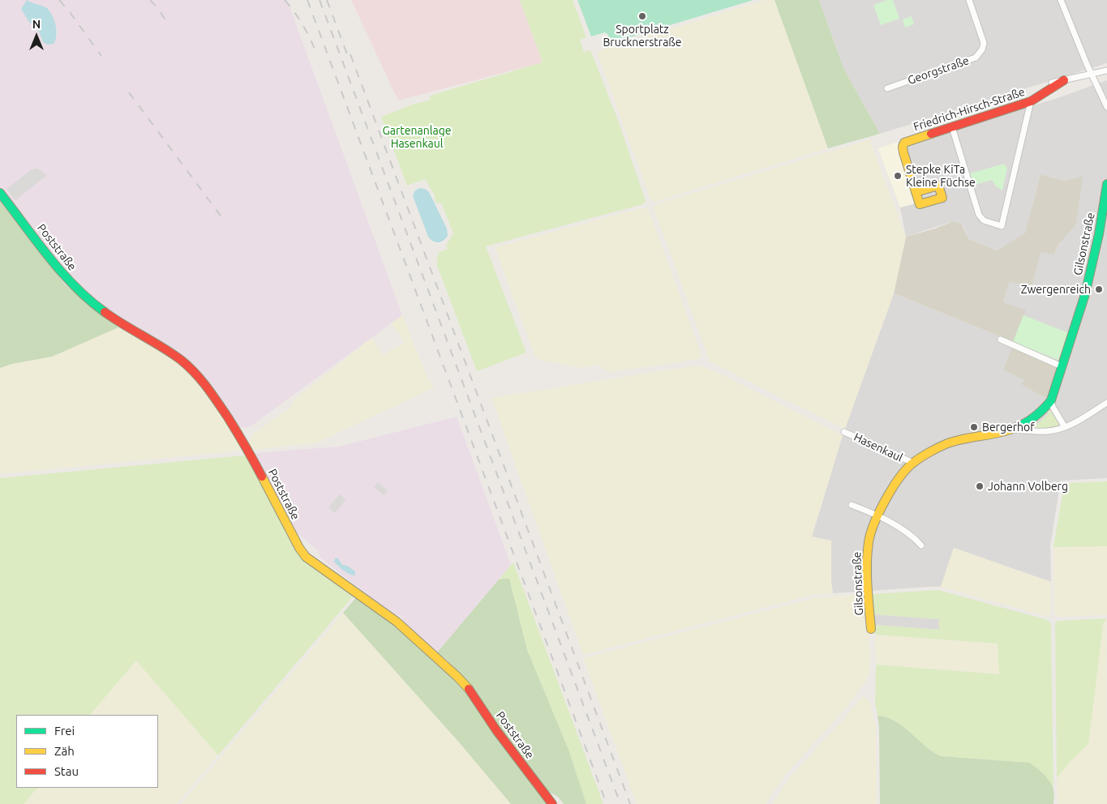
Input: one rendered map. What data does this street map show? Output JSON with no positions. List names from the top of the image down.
{
  "streets": {
    "street": [
      "Georgstraße",
      "Friedrich-Hirsch-Straße",
      "Gilsonstraße",
      "Poststraße",
      "Hasenkaul"
    ]
  },
  "crossings": [
    ["Gilsonstraße", "Hasenkaul"]
  ],
  "parks": ["Gartenanlage Hasenkaul"],
  "places": [
    "Sportplatz Brucknerstraße",
    "Stepke KiTa Kleine Füchse",
    "Zwergenreich",
    "Bergerhof",
    "Johann Volberg"
  ],
  "legend": ["Frei", "Zäh", "Stau"],
  "north": "top"
}
